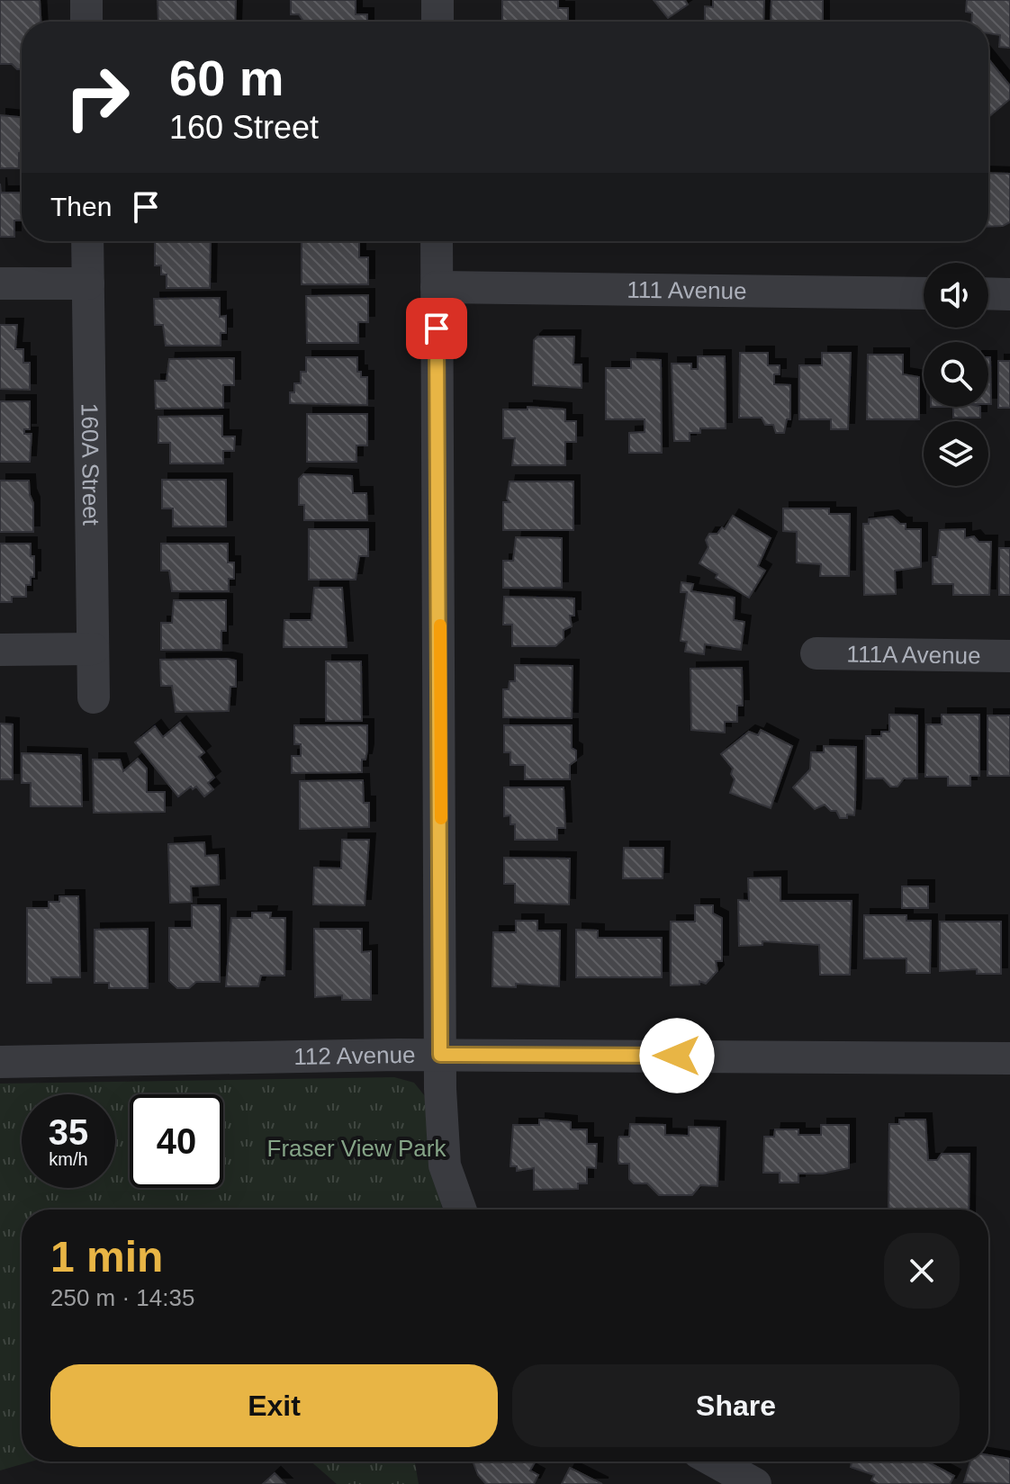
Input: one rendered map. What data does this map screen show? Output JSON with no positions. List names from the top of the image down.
{
  "streets": {
    "street": [
      "111 Avenue",
      "160A Street",
      "111A Avenue",
      "112 Avenue"
    ]
  },
  "parks": ["Fraser View Park"],
  "page": {
    "turn": ["60 m", "160 Street"],
    "then": "Then",
    "speed": "35 km/h",
    "limit": "40",
    "heading": ["1 min", "250 m · 14:35"],
    "buttons": ["Exit", "Share"]
  }
}
